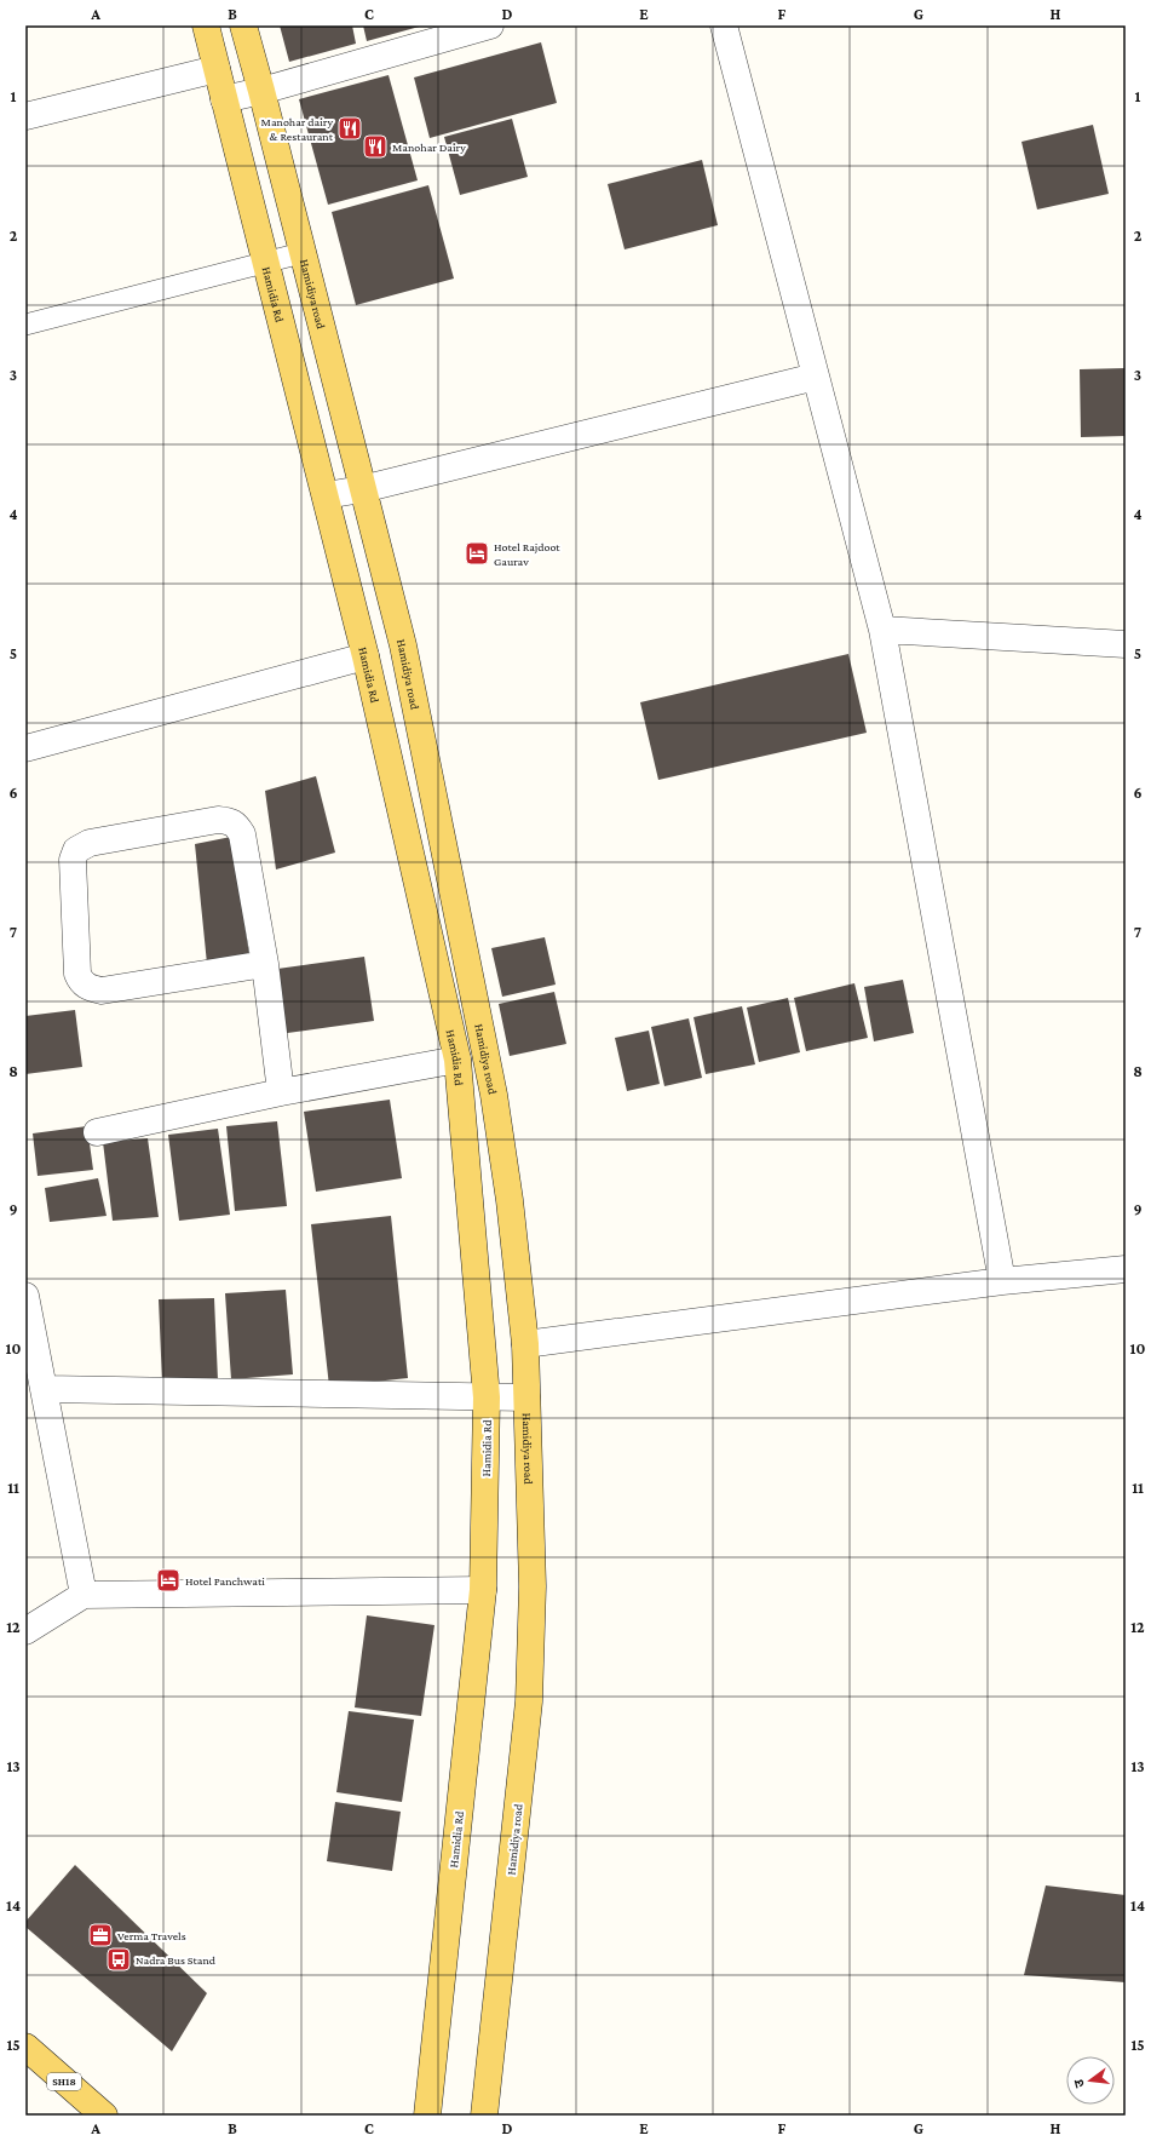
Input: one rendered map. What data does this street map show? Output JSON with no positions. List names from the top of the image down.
{
  "streets": {
    "main road": ["Hamidia Rd", "Hamidiya road", "SH18"]
  },
  "places": {
    "restaurant": ["Manohar dairy & Restaurant", "Manohar Dairy"],
    "hotel": ["Hotel Rajdoot Gaurav", "Hotel Panchwati"],
    "office": ["Verma Travels"],
    "bus stop": ["Nadra Bus Stand"]
  },
  "north": "left",
  "grid": {
    "columns": [
      "A",
      "B",
      "C",
      "D",
      "E",
      "F",
      "G",
      "H"
    ],
    "rows": [
      "1",
      "2",
      "3",
      "4",
      "5",
      "6",
      "7",
      "8",
      "9",
      "10",
      "11",
      "12",
      "13",
      "14",
      "15"
    ]
  }
}
